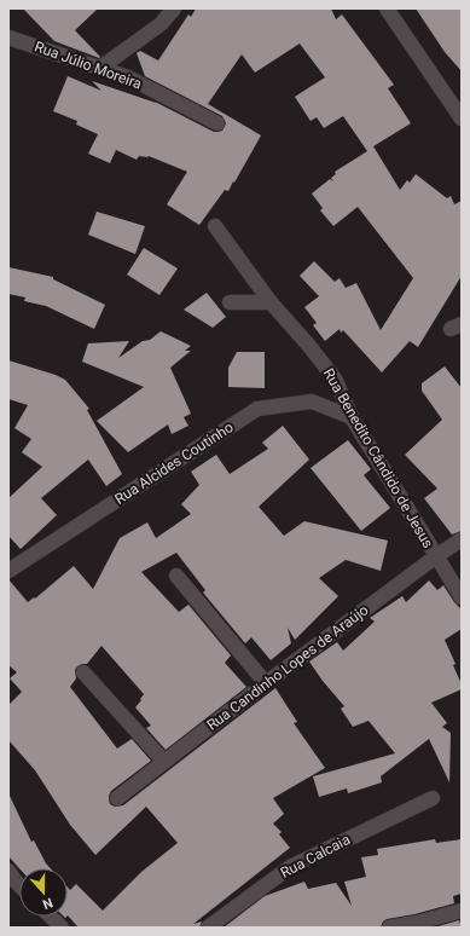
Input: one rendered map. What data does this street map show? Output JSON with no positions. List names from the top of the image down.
{
  "streets": {
    "street": [
      "Rua Júlio Moreira",
      "Rua Benedito Cândido de Jesus",
      "Rua Alcides Coutinho",
      "Rua Candinho Lopes de Araújo",
      "Rua Calcaia"
    ]
  },
  "crossings": [
    ["Rua Benedito Cândido de Jesus", "Rua Alcides Coutinho"],
    ["Rua Benedito Cândido de Jesus", "Rua Candinho Lopes de Araújo"]
  ],
  "north": "bottom"
}
